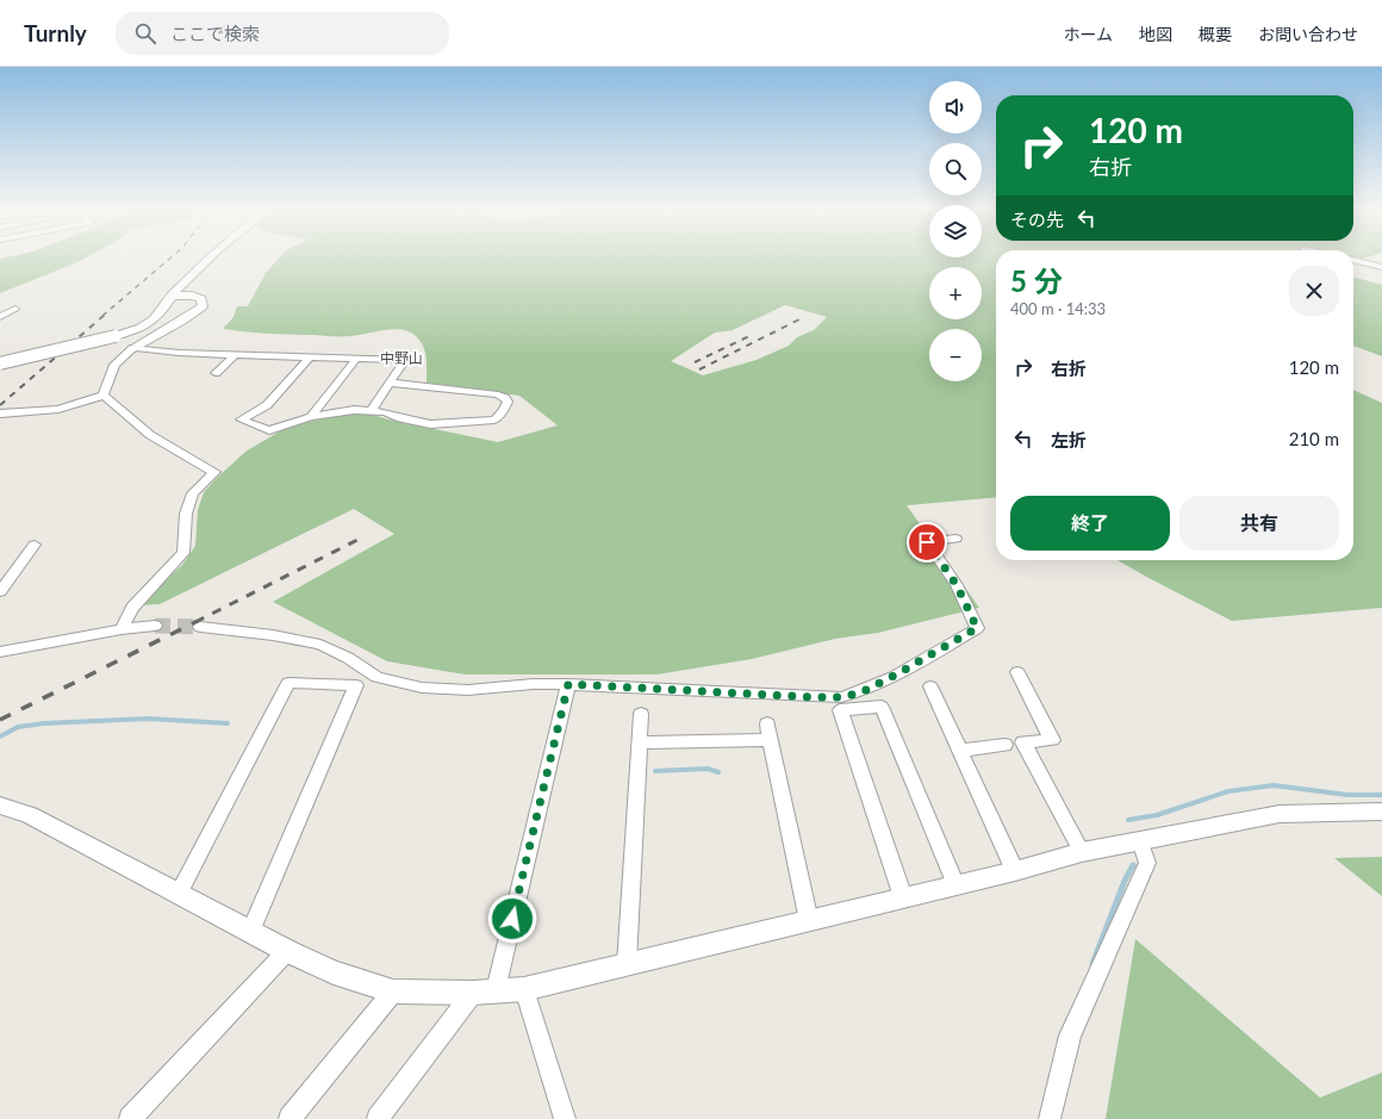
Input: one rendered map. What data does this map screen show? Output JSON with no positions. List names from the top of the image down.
{
  "districts": ["中野山"],
  "page": {
    "header": "Turnly",
    "search": "ここで検索",
    "nav": [
      "ホーム",
      "地図",
      "概要",
      "お問い合わせ"
    ],
    "map_buttons": ["+", "−"],
    "turn": ["120 m", "右折"],
    "then": "その先",
    "heading": ["5 分", "400 m · 14:33"],
    "list": [
      {
        "name": "右折",
        "value": "120 m"
      },
      {
        "name": "左折",
        "value": "210 m"
      }
    ],
    "buttons": ["終了", "共有"]
  }
}
